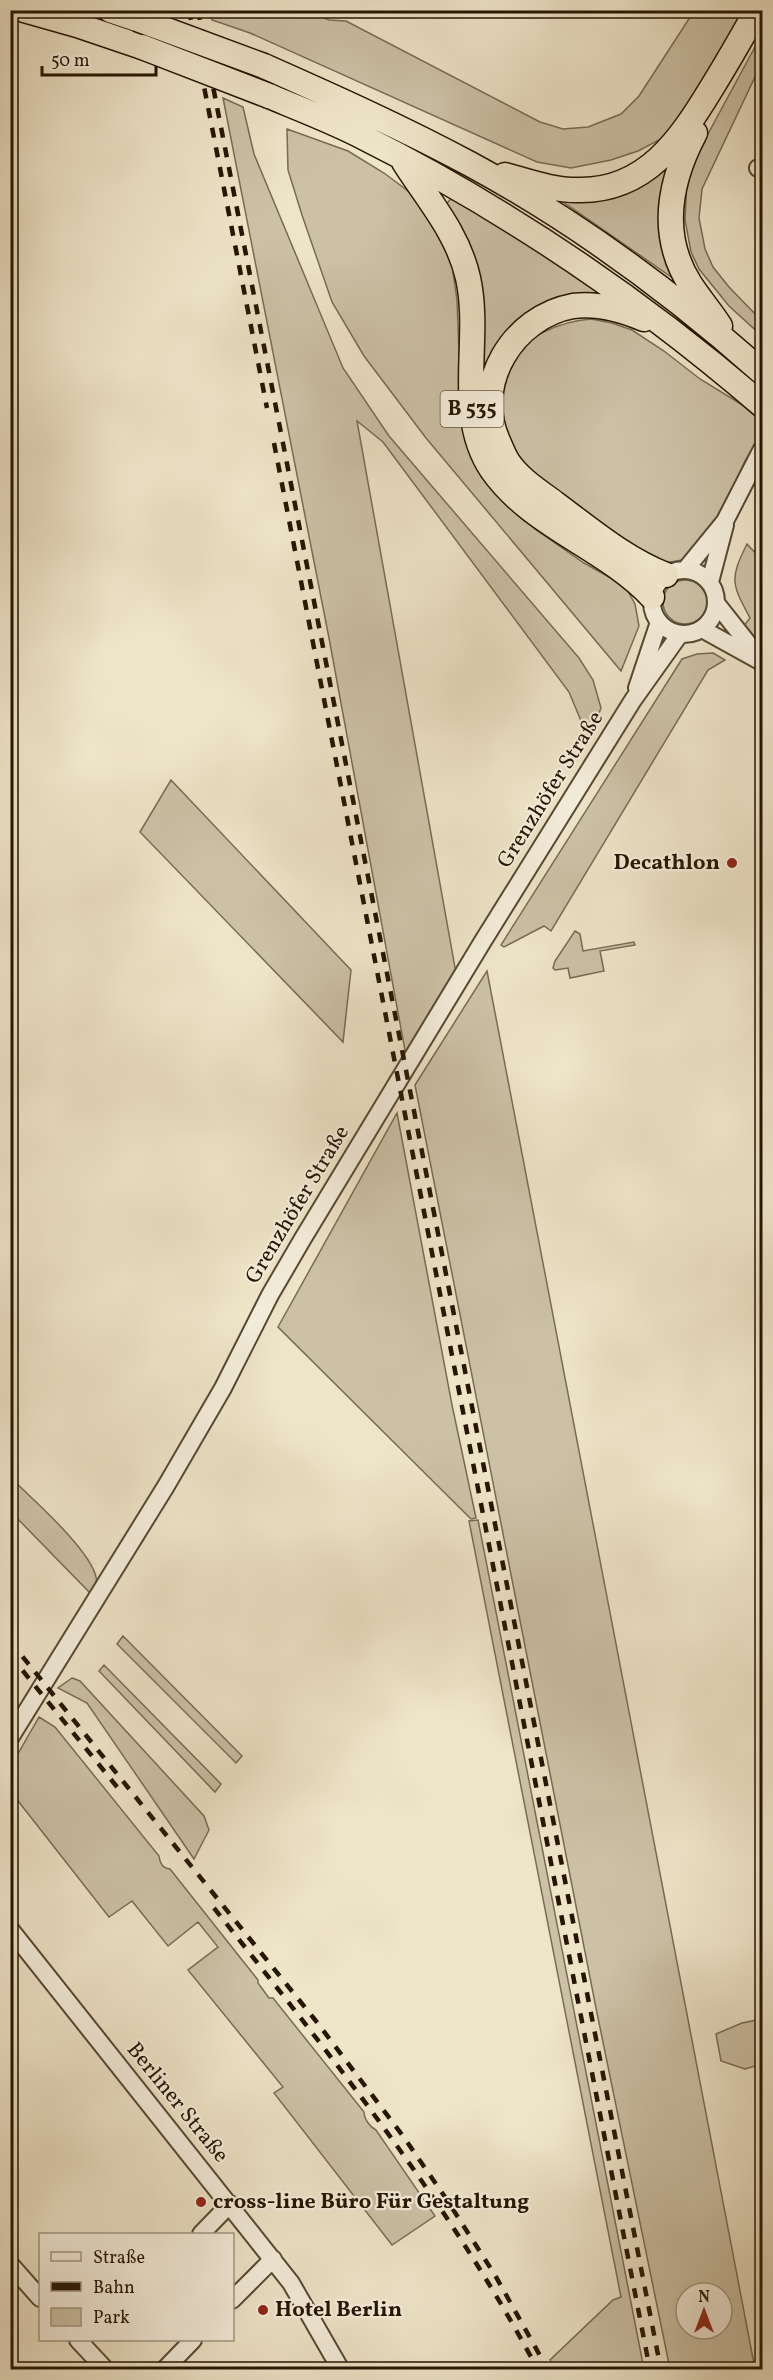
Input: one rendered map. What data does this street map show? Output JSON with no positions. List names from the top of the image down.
{
  "streets": {
    "highway": ["B 535"],
    "street": ["Grenzhöfer Straße", "Berliner Straße"]
  },
  "crossings": [
    ["B 535", "Grenzhöfer Straße"]
  ],
  "places": ["Decathlon", "cross-line Büro Für Gestaltung", "Hotel Berlin"],
  "legend": ["Straße", "Bahn", "Park"],
  "scale_bar": "50 m",
  "north": "top"
}
